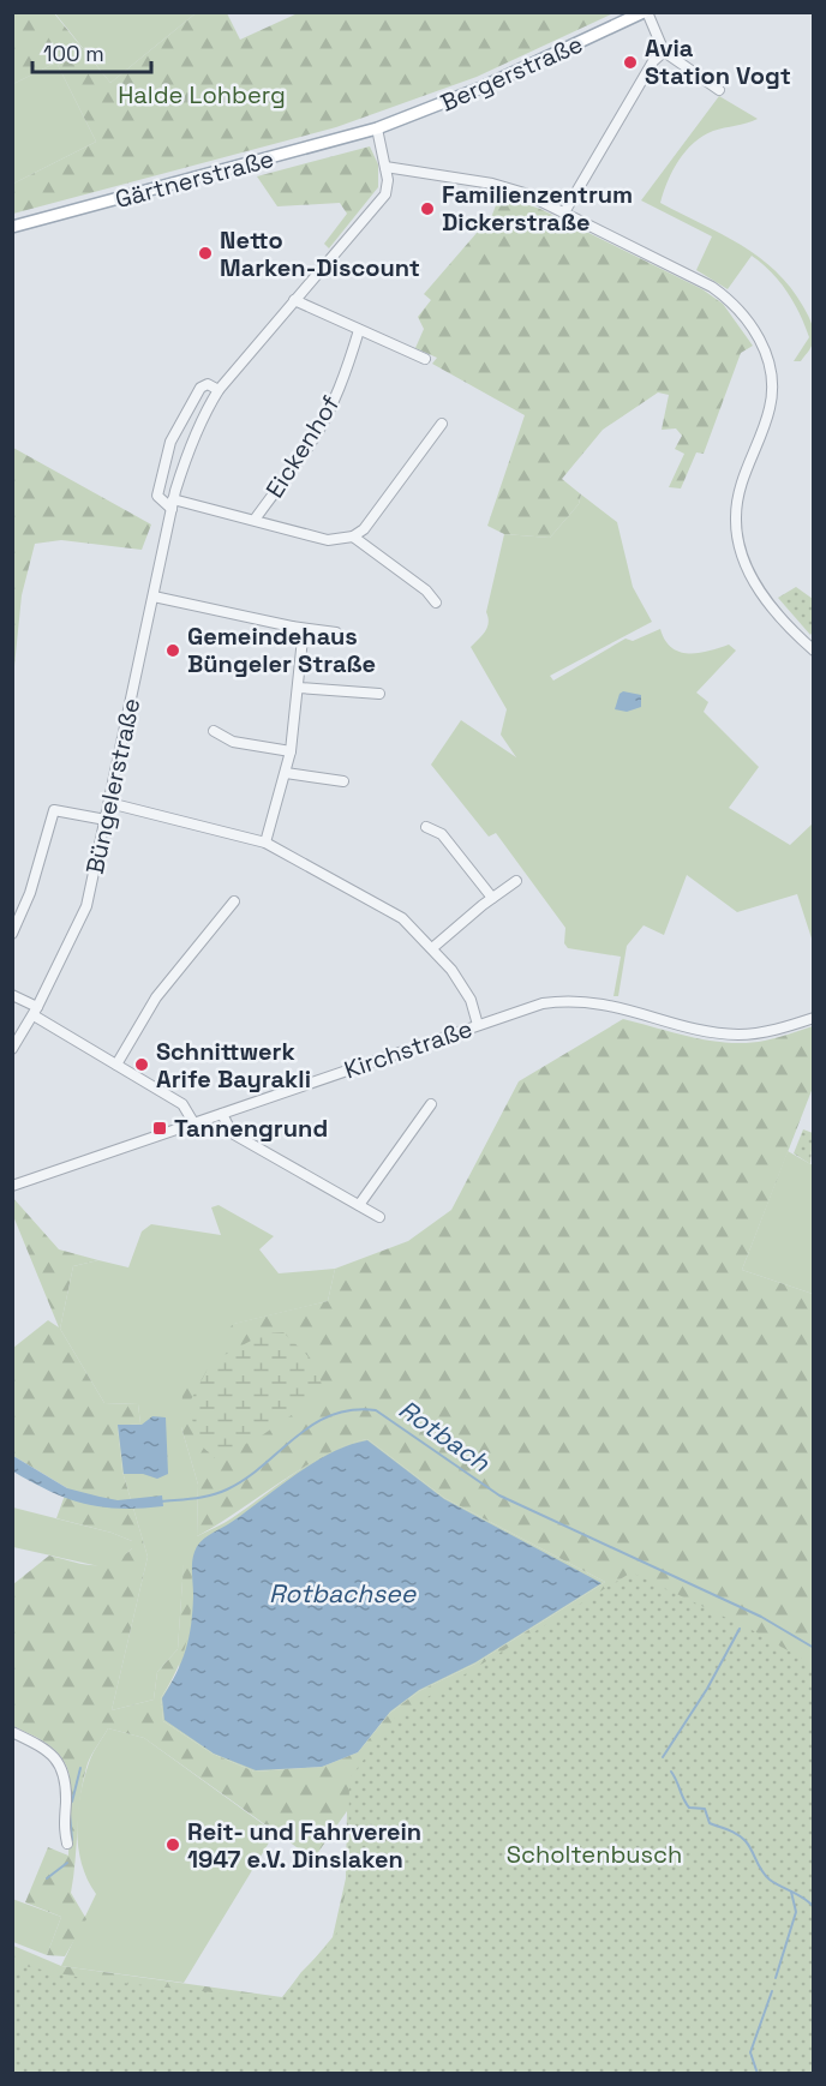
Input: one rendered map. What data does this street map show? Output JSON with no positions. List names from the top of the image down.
{
  "streets": {
    "main road": ["Bergerstraße", "Gärtnerstraße"],
    "street": ["Eickenhof", "Büngelerstraße", "Kirchstraße"]
  },
  "crossings": [
    ["Bergerstraße", "Gärtnerstraße"],
    ["Bergerstraße", "Büngelerstraße"],
    ["Gärtnerstraße", "Büngelerstraße"],
    ["Eickenhof", "Büngelerstraße"]
  ],
  "water": ["Rotbach", "Rotbachsee"],
  "parks": ["Halde Lohberg", "Scholtenbusch"],
  "places": {
    "other": [
      "Avia Station Vogt",
      "Familienzentrum Dickerstraße",
      "Netto Marken-Discount",
      "Gemeindehaus Büngeler Straße",
      "Schnittwerk Arife Bayrakli",
      "Reit- und Fahrverein 1947 e.V. Dinslaken"
    ],
    "transit": ["Tannengrund"]
  },
  "scale_bar": "100 m"
}
